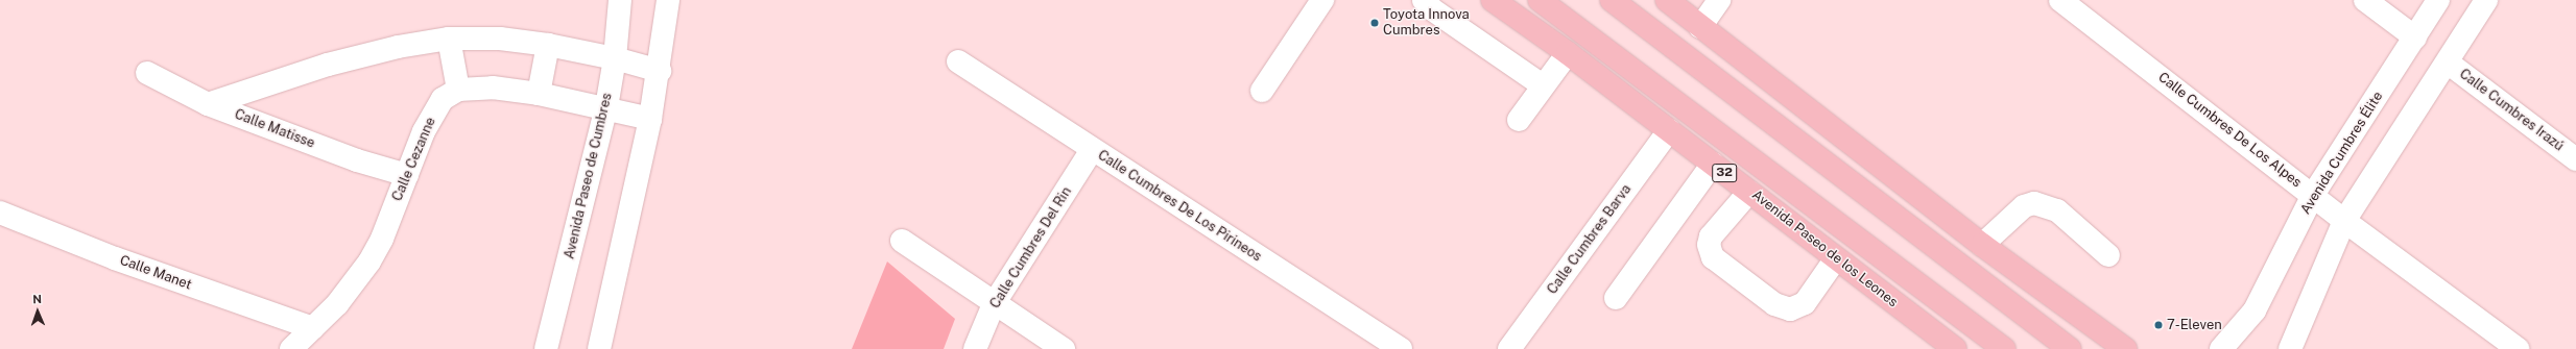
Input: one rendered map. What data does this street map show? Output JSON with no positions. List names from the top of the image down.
{
  "streets": {
    "main road": ["32", "Avenida Paseo de los Leones"],
    "street": [
      "Calle Cumbres Irazú",
      "Calle Matisse",
      "Calle Cumbres De Los Alpes",
      "Avenida Cumbres Élite",
      "Calle Cezanne",
      "Avenida Paseo de Cumbres",
      "Calle Cumbres De Los Pirineos",
      "Calle Cumbres Barva",
      "Calle Cumbres Del Rin",
      "Calle Manet"
    ]
  },
  "crossings": [
    ["Calle Matisse", "Calle Cezanne"],
    ["Calle Cumbres De Los Alpes", "Avenida Cumbres Élite"],
    ["Calle Cezanne", "Calle Manet"],
    ["Calle Cumbres De Los Pirineos", "Calle Cumbres Del Rin"],
    ["Calle Cumbres Barva", "Avenida Paseo de los Leones"]
  ],
  "places": ["Toyota Innova Cumbres", "7-Eleven"],
  "north": "top"
}
